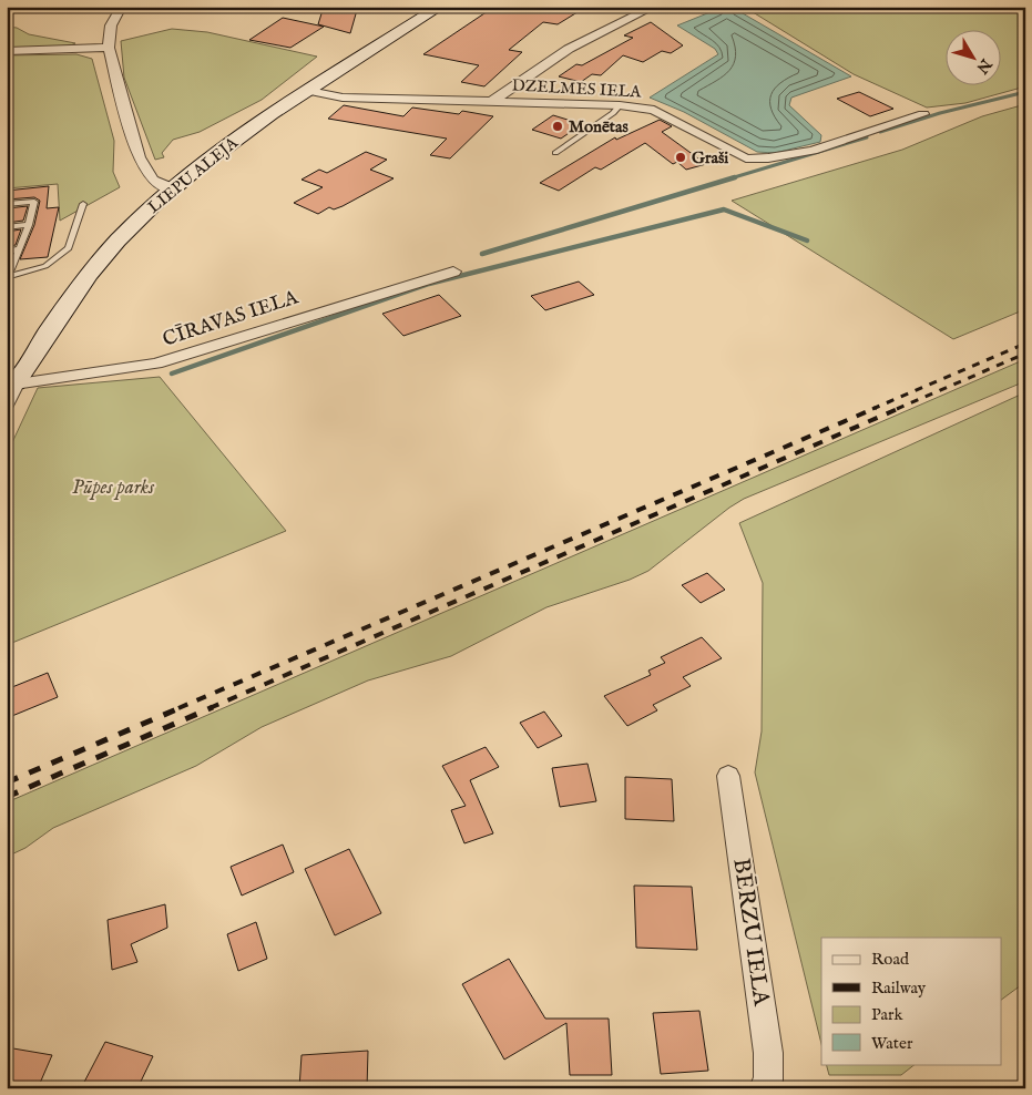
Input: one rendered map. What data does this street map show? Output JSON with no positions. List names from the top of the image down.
{
  "streets": {
    "street": [
      "DZELMES IELA",
      "LIEPU ALEJA",
      "CĪRAVAS IELA",
      "BĒRZU IELA"
    ]
  },
  "crossings": [
    ["DZELMES IELA", "LIEPU ALEJA"],
    ["LIEPU ALEJA", "CĪRAVAS IELA"]
  ],
  "parks": ["Pūpes parks"],
  "places": ["Monētas", "Graši"],
  "legend": [
    "Road",
    "Railway",
    "Park",
    "Water"
  ],
  "north": "bottom right"
}
